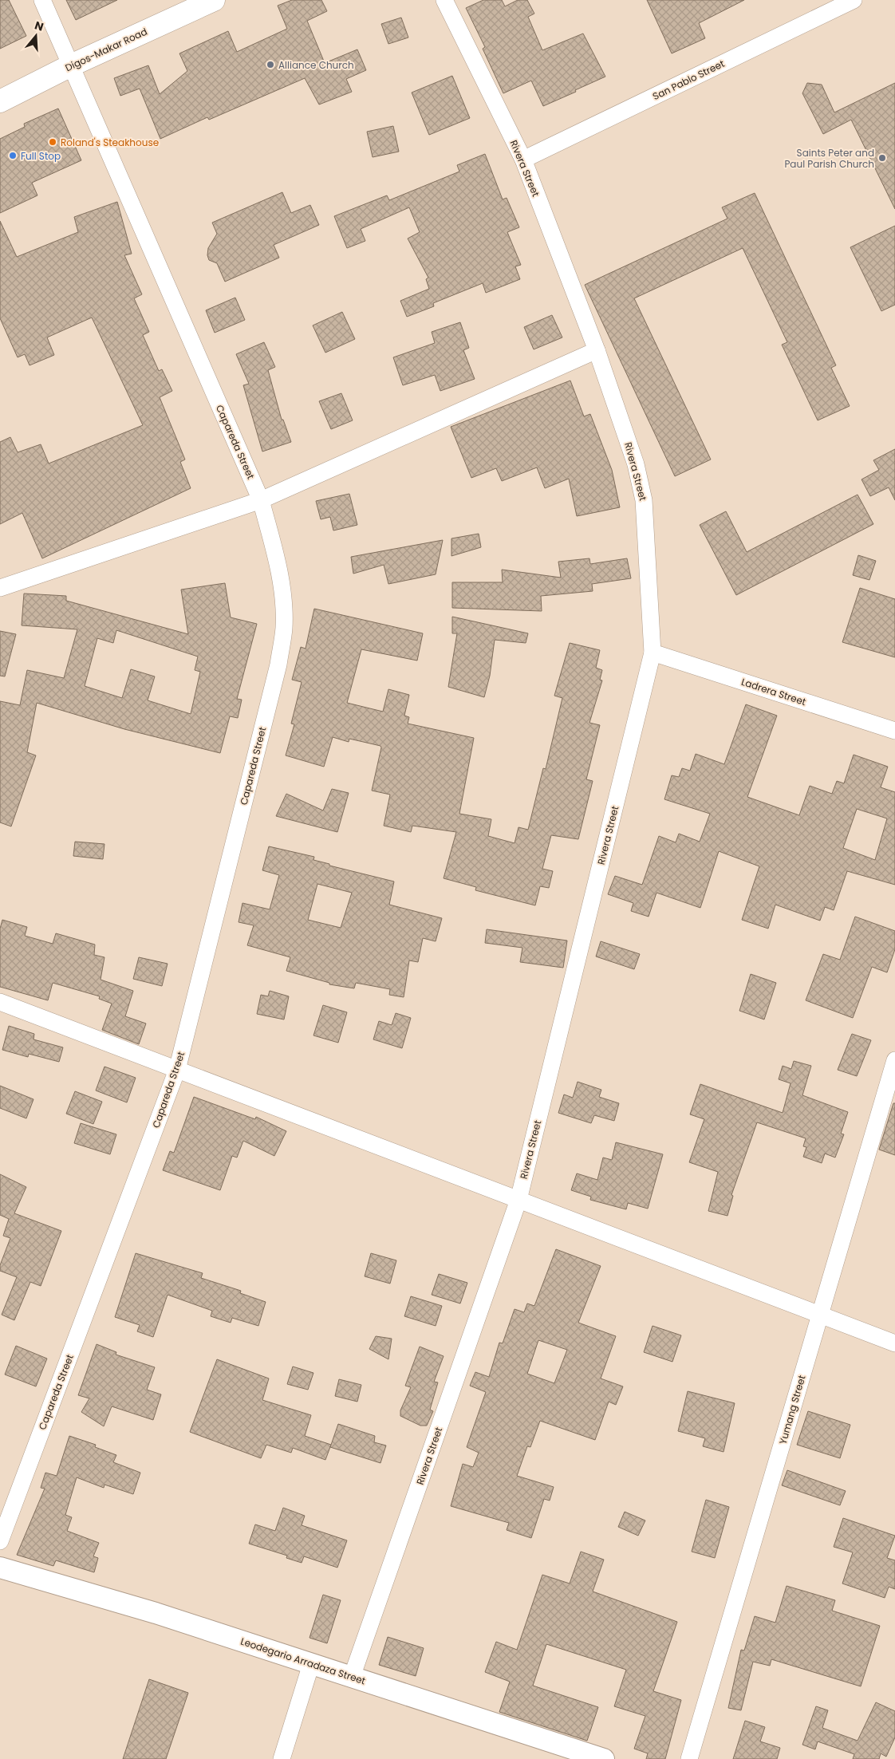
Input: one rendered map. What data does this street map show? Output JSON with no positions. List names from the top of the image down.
{
  "streets": {
    "main road": ["Digos-Makar Road"],
    "street": [
      "San Pablo Street",
      "Rivera Street",
      "Capareda Street",
      "Ladrera Street",
      "Yumang Street",
      "Leodegario Arradaza Street"
    ]
  },
  "crossings": [
    ["Digos-Makar Road", "Capareda Street"],
    ["San Pablo Street", "Rivera Street"],
    ["Rivera Street", "Ladrera Street"],
    ["Rivera Street", "Leodegario Arradaza Street"]
  ],
  "places": [
    "Alliance Church",
    "Roland's Steakhouse",
    "Full Stop",
    "Saints Peter and Paul Parish Church"
  ],
  "north": "top"
}
